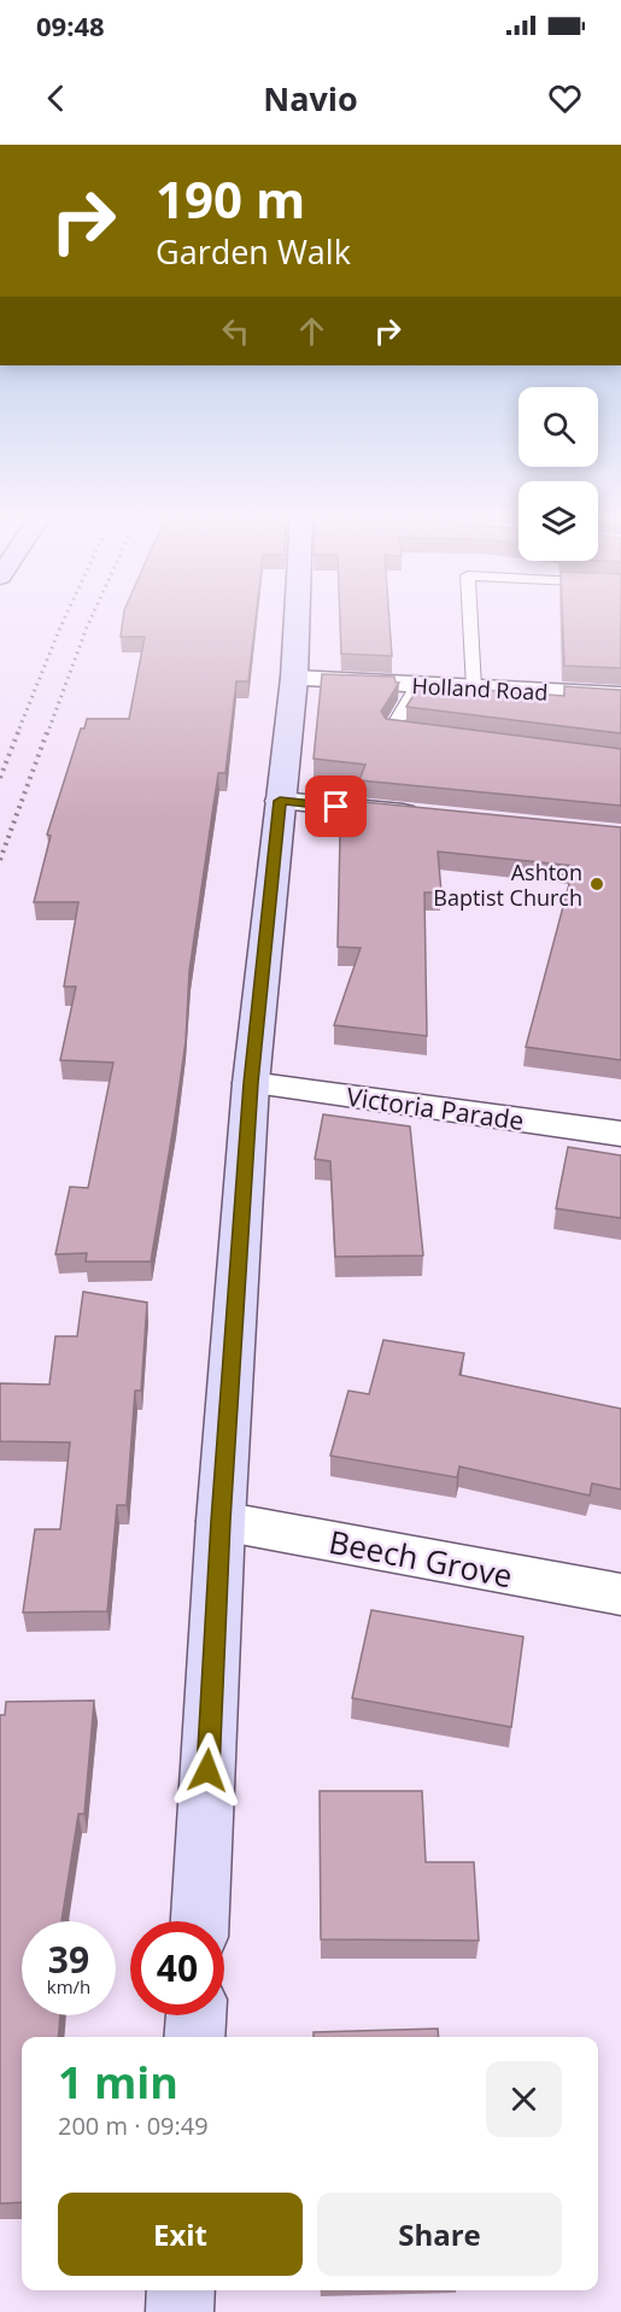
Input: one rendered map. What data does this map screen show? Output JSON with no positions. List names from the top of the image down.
{
  "streets": {
    "street": ["Holland Road", "Victoria Parade", "Beech Grove"]
  },
  "places": ["Ashton Baptist Church"],
  "page": {
    "status": "09:48",
    "header": "Navio",
    "turn": ["190 m", "Garden Walk"],
    "speed": "39 km/h",
    "limit": "40",
    "heading": ["1 min", "200 m · 09:49"],
    "buttons": ["Exit", "Share"]
  }
}
